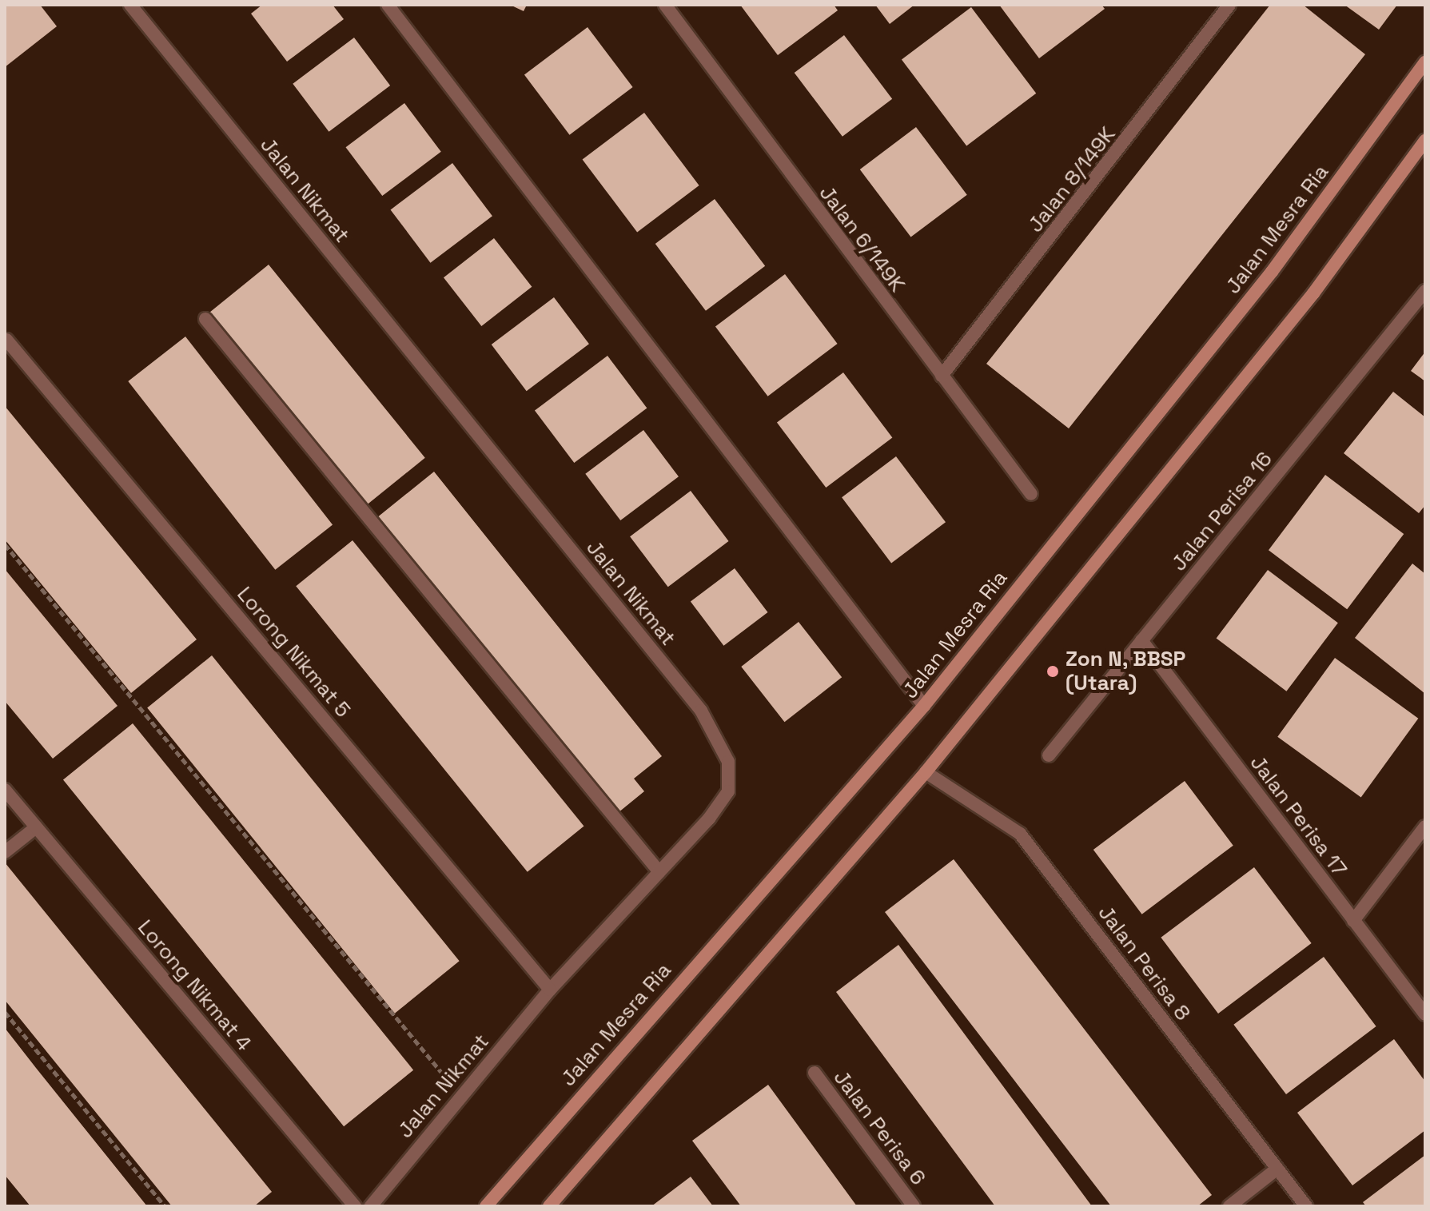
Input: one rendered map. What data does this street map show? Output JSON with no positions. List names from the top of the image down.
{
  "streets": {
    "main road": ["Jalan Mesra Ria"],
    "street": [
      "Jalan 8/149K",
      "Jalan Nikmat",
      "Jalan 6/149K",
      "Jalan Perisa 16",
      "Lorong Nikmat 5",
      "Jalan Perisa 17",
      "Jalan Perisa 8",
      "Lorong Nikmat 4",
      "Jalan Perisa 6"
    ]
  },
  "crossings": [
    ["Jalan 8/149K", "Jalan 6/149K"],
    ["Jalan Nikmat", "Lorong Nikmat 5"],
    ["Jalan Perisa 16", "Jalan Perisa 17"]
  ],
  "places": ["Zon N, BBSP (Utara)"]
}
